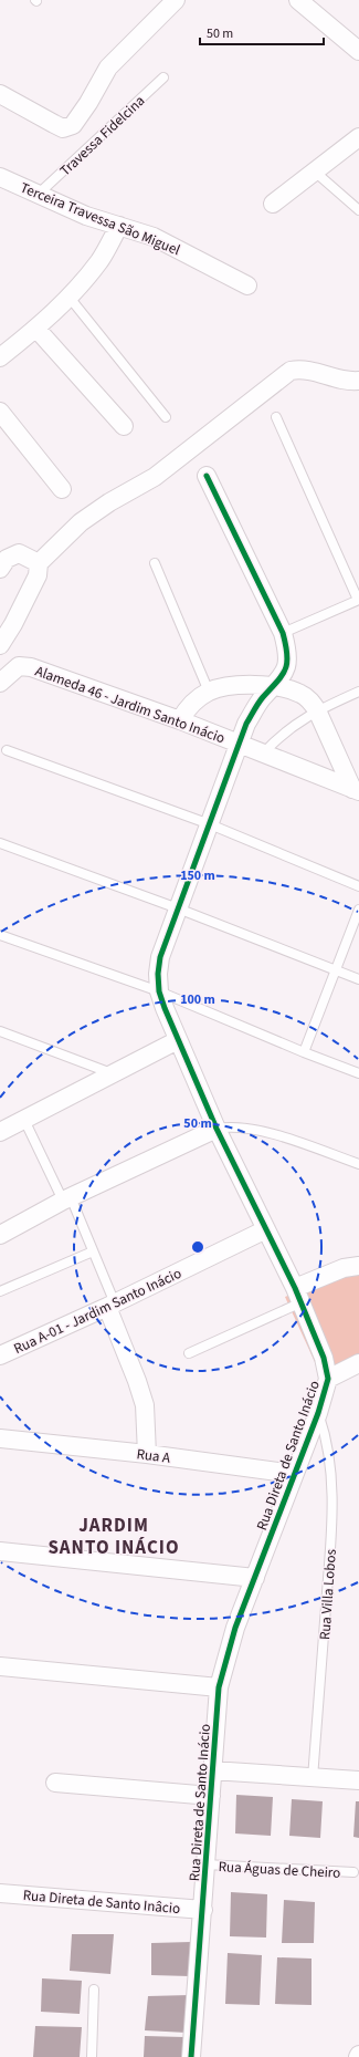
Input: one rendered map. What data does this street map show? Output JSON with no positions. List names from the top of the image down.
{
  "streets": {
    "street": [
      "Travessa Fidelcina",
      "Terceira Travessa São Miguel",
      "Alameda 46 - Jardim Santo Inácio",
      "Rua A-01 - Jardim Santo Inácio",
      "Rua A",
      "Rua Direta de Santo Inácio",
      "Rua Direta de Santo Inâcio"
    ],
    "lane": ["Rua Villa Lobos", "Rua Águas de Cheiro"]
  },
  "crossings": [
    ["Travessa Fidelcina", "Terceira Travessa São Miguel"],
    ["Alameda 46 - Jardim Santo Inácio", "Rua Direta de Santo Inácio"],
    ["Rua A-01 - Jardim Santo Inácio", "Rua Direta de Santo Inácio"],
    ["Rua A", "Rua Direta de Santo Inácio"],
    ["Rua Direta de Santo Inácio", "Rua Villa Lobos"],
    ["Rua Direta de Santo Inácio", "Rua Águas de Cheiro"],
    ["Rua Direta de Santo Inácio", "Rua Direta de Santo Inâcio"]
  ],
  "districts": ["JARDIM SANTO INÁCIO"],
  "scale_bar": "50 m",
  "rings": ["150 m", "100 m", "50 m"]
}
